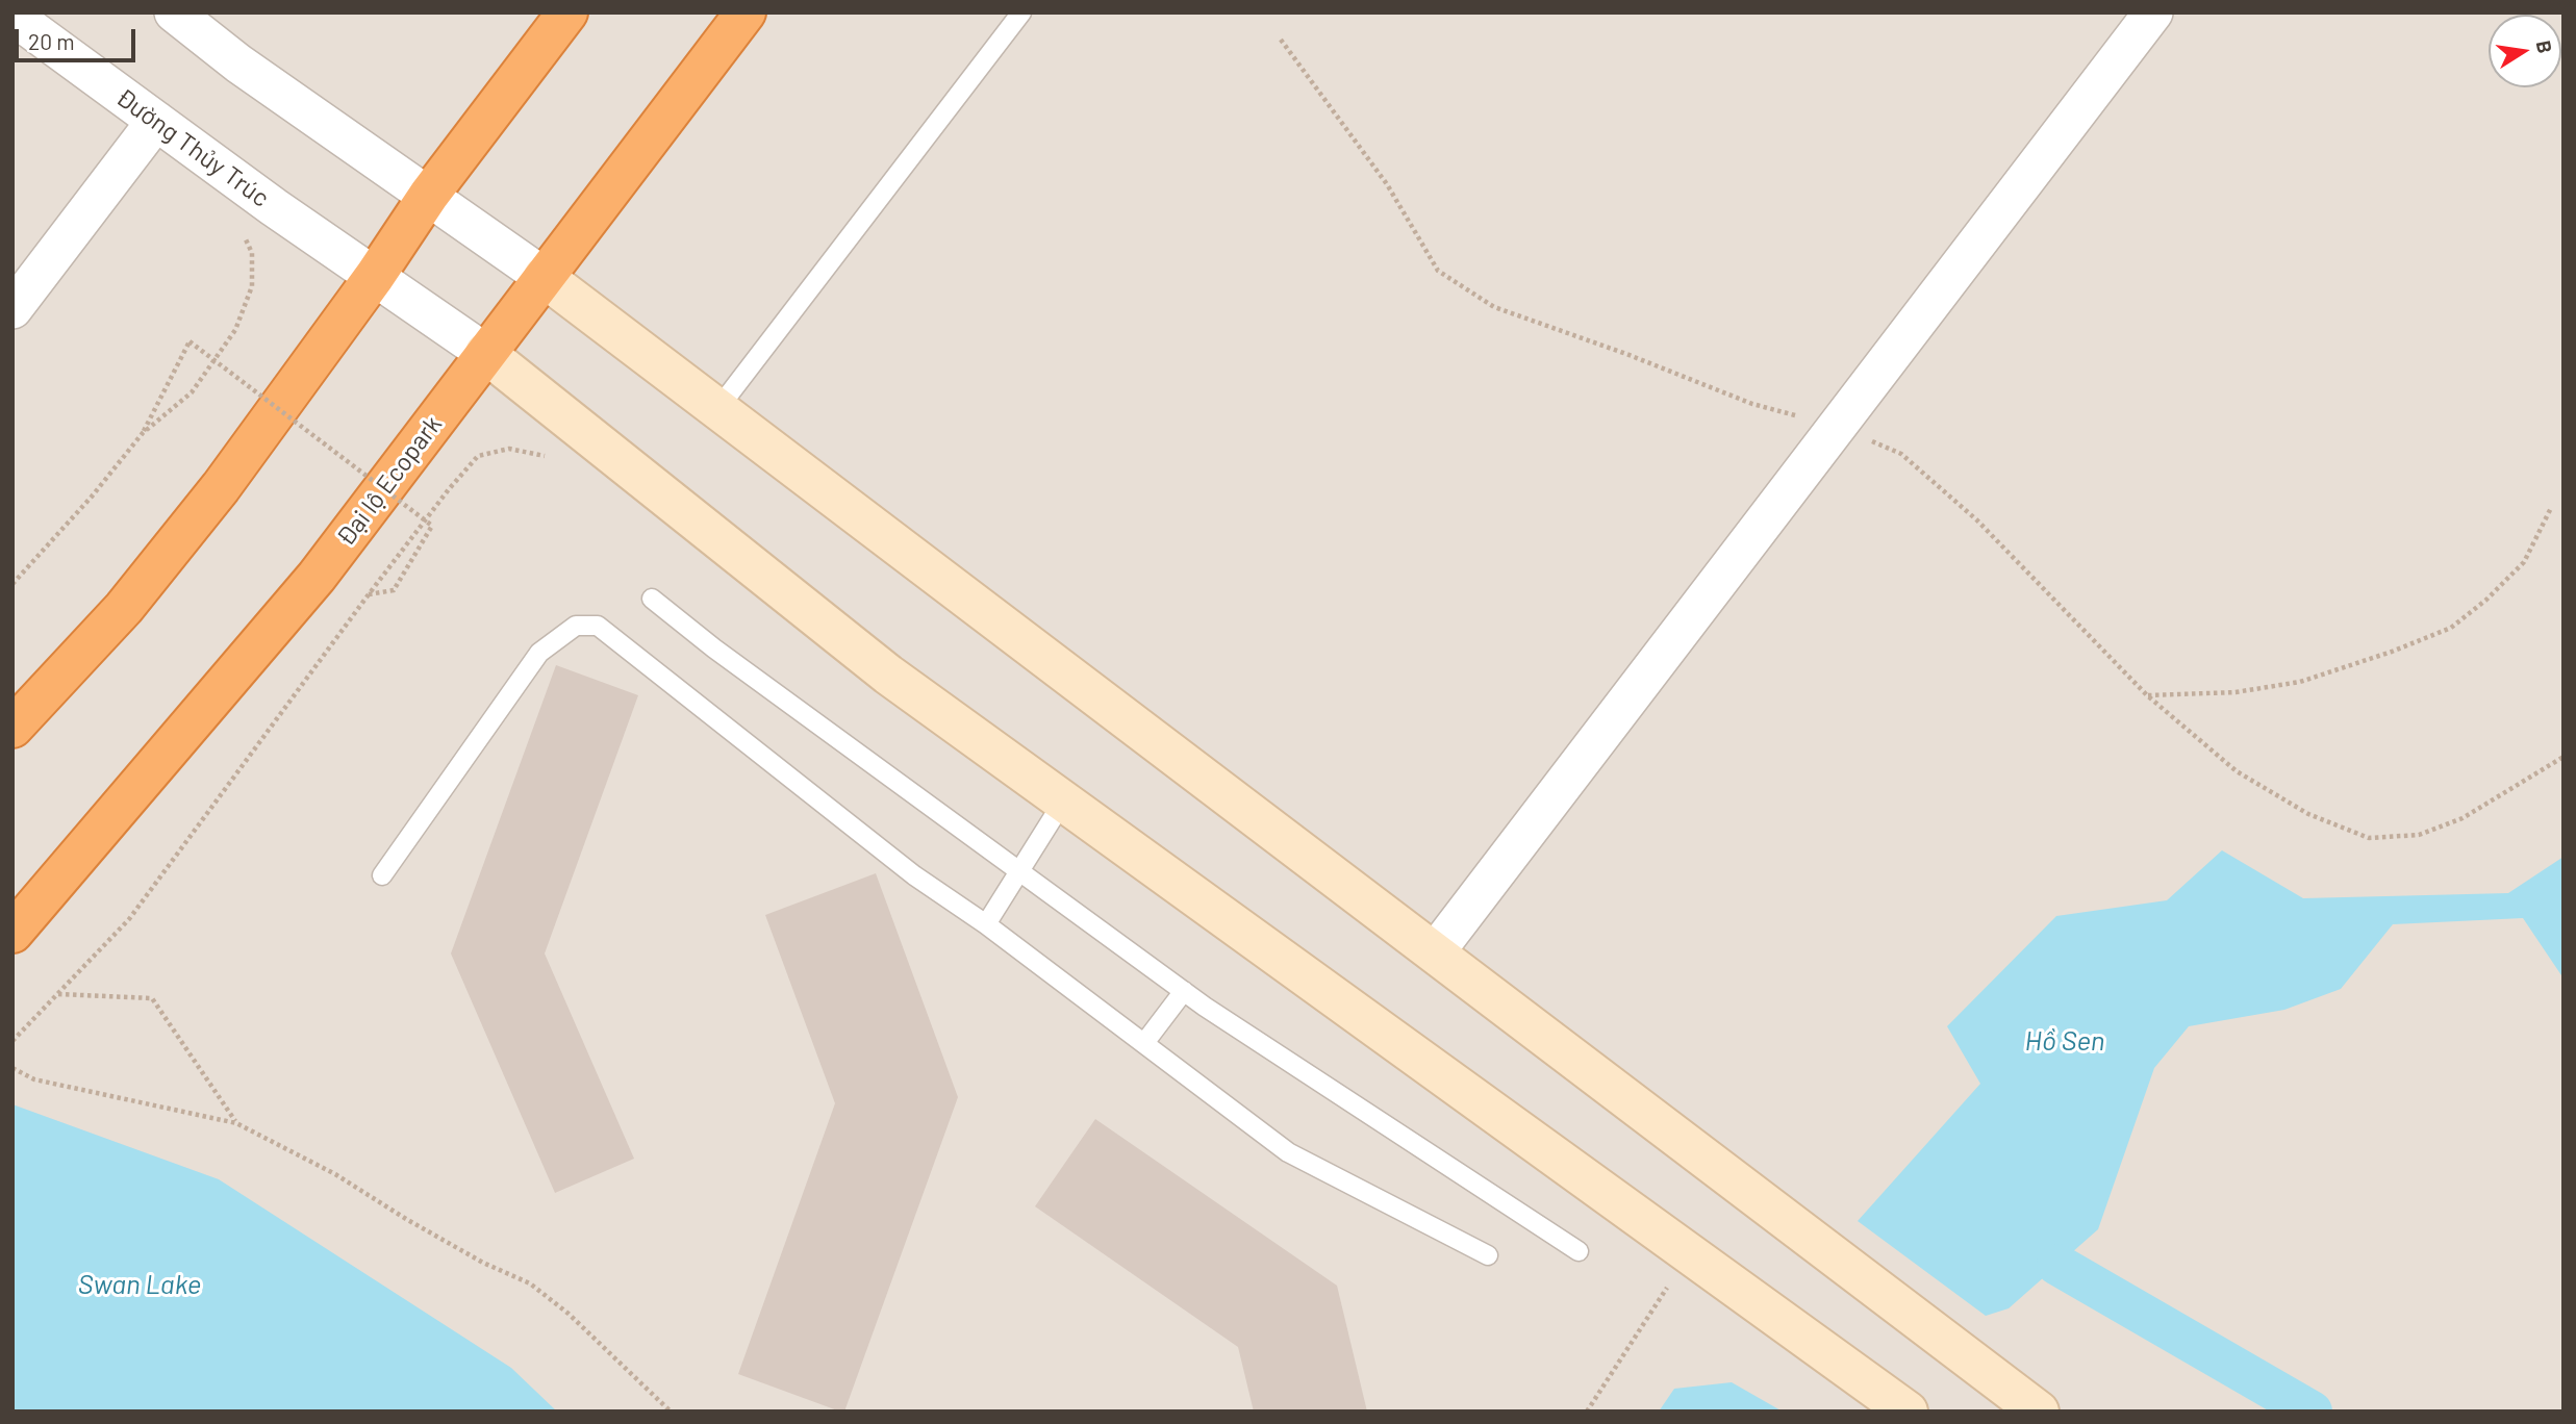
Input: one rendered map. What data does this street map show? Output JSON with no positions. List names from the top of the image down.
{
  "streets": {
    "highway": ["Đại lộ Ecopark"],
    "street": ["Đường Thủy Trúc"]
  },
  "crossings": [
    ["Đường Thủy Trúc", "Đại lộ Ecopark"]
  ],
  "water": ["Hồ Sen", "Swan Lake"],
  "scale_bar": "20 m",
  "north": "right"
}
